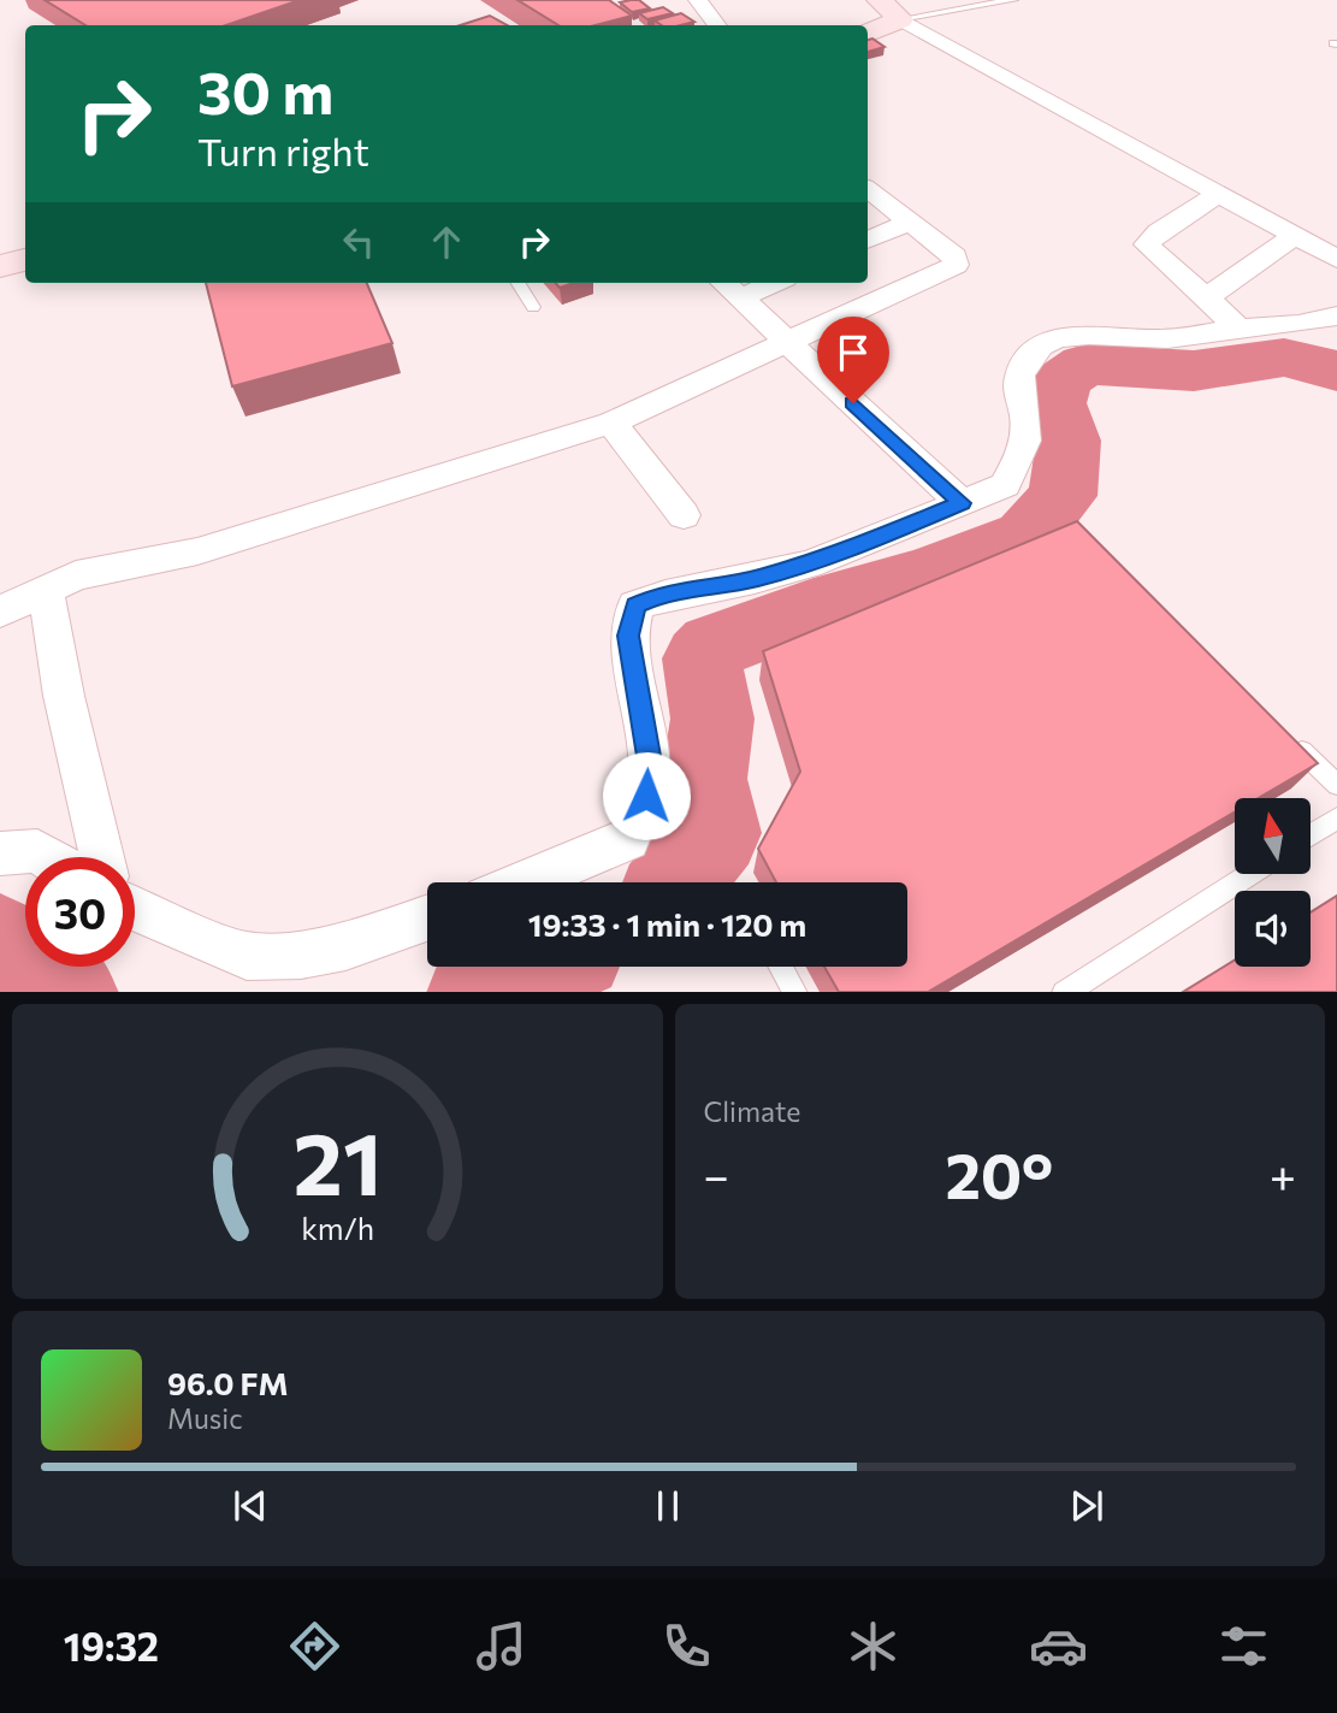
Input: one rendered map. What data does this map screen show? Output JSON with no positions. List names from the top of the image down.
{
  "north": "top",
  "page": {
    "turn": ["30 m", "Turn right"],
    "limit": "30",
    "trip": "19:33 · 1 min · 120 m",
    "tile": "Climate",
    "heat": ["−", "20°", "+"],
    "song": ["96.0 FM", "Music"],
    "tabs": "19:32",
    "gauge": ["21", "km/h"]
  }
}
